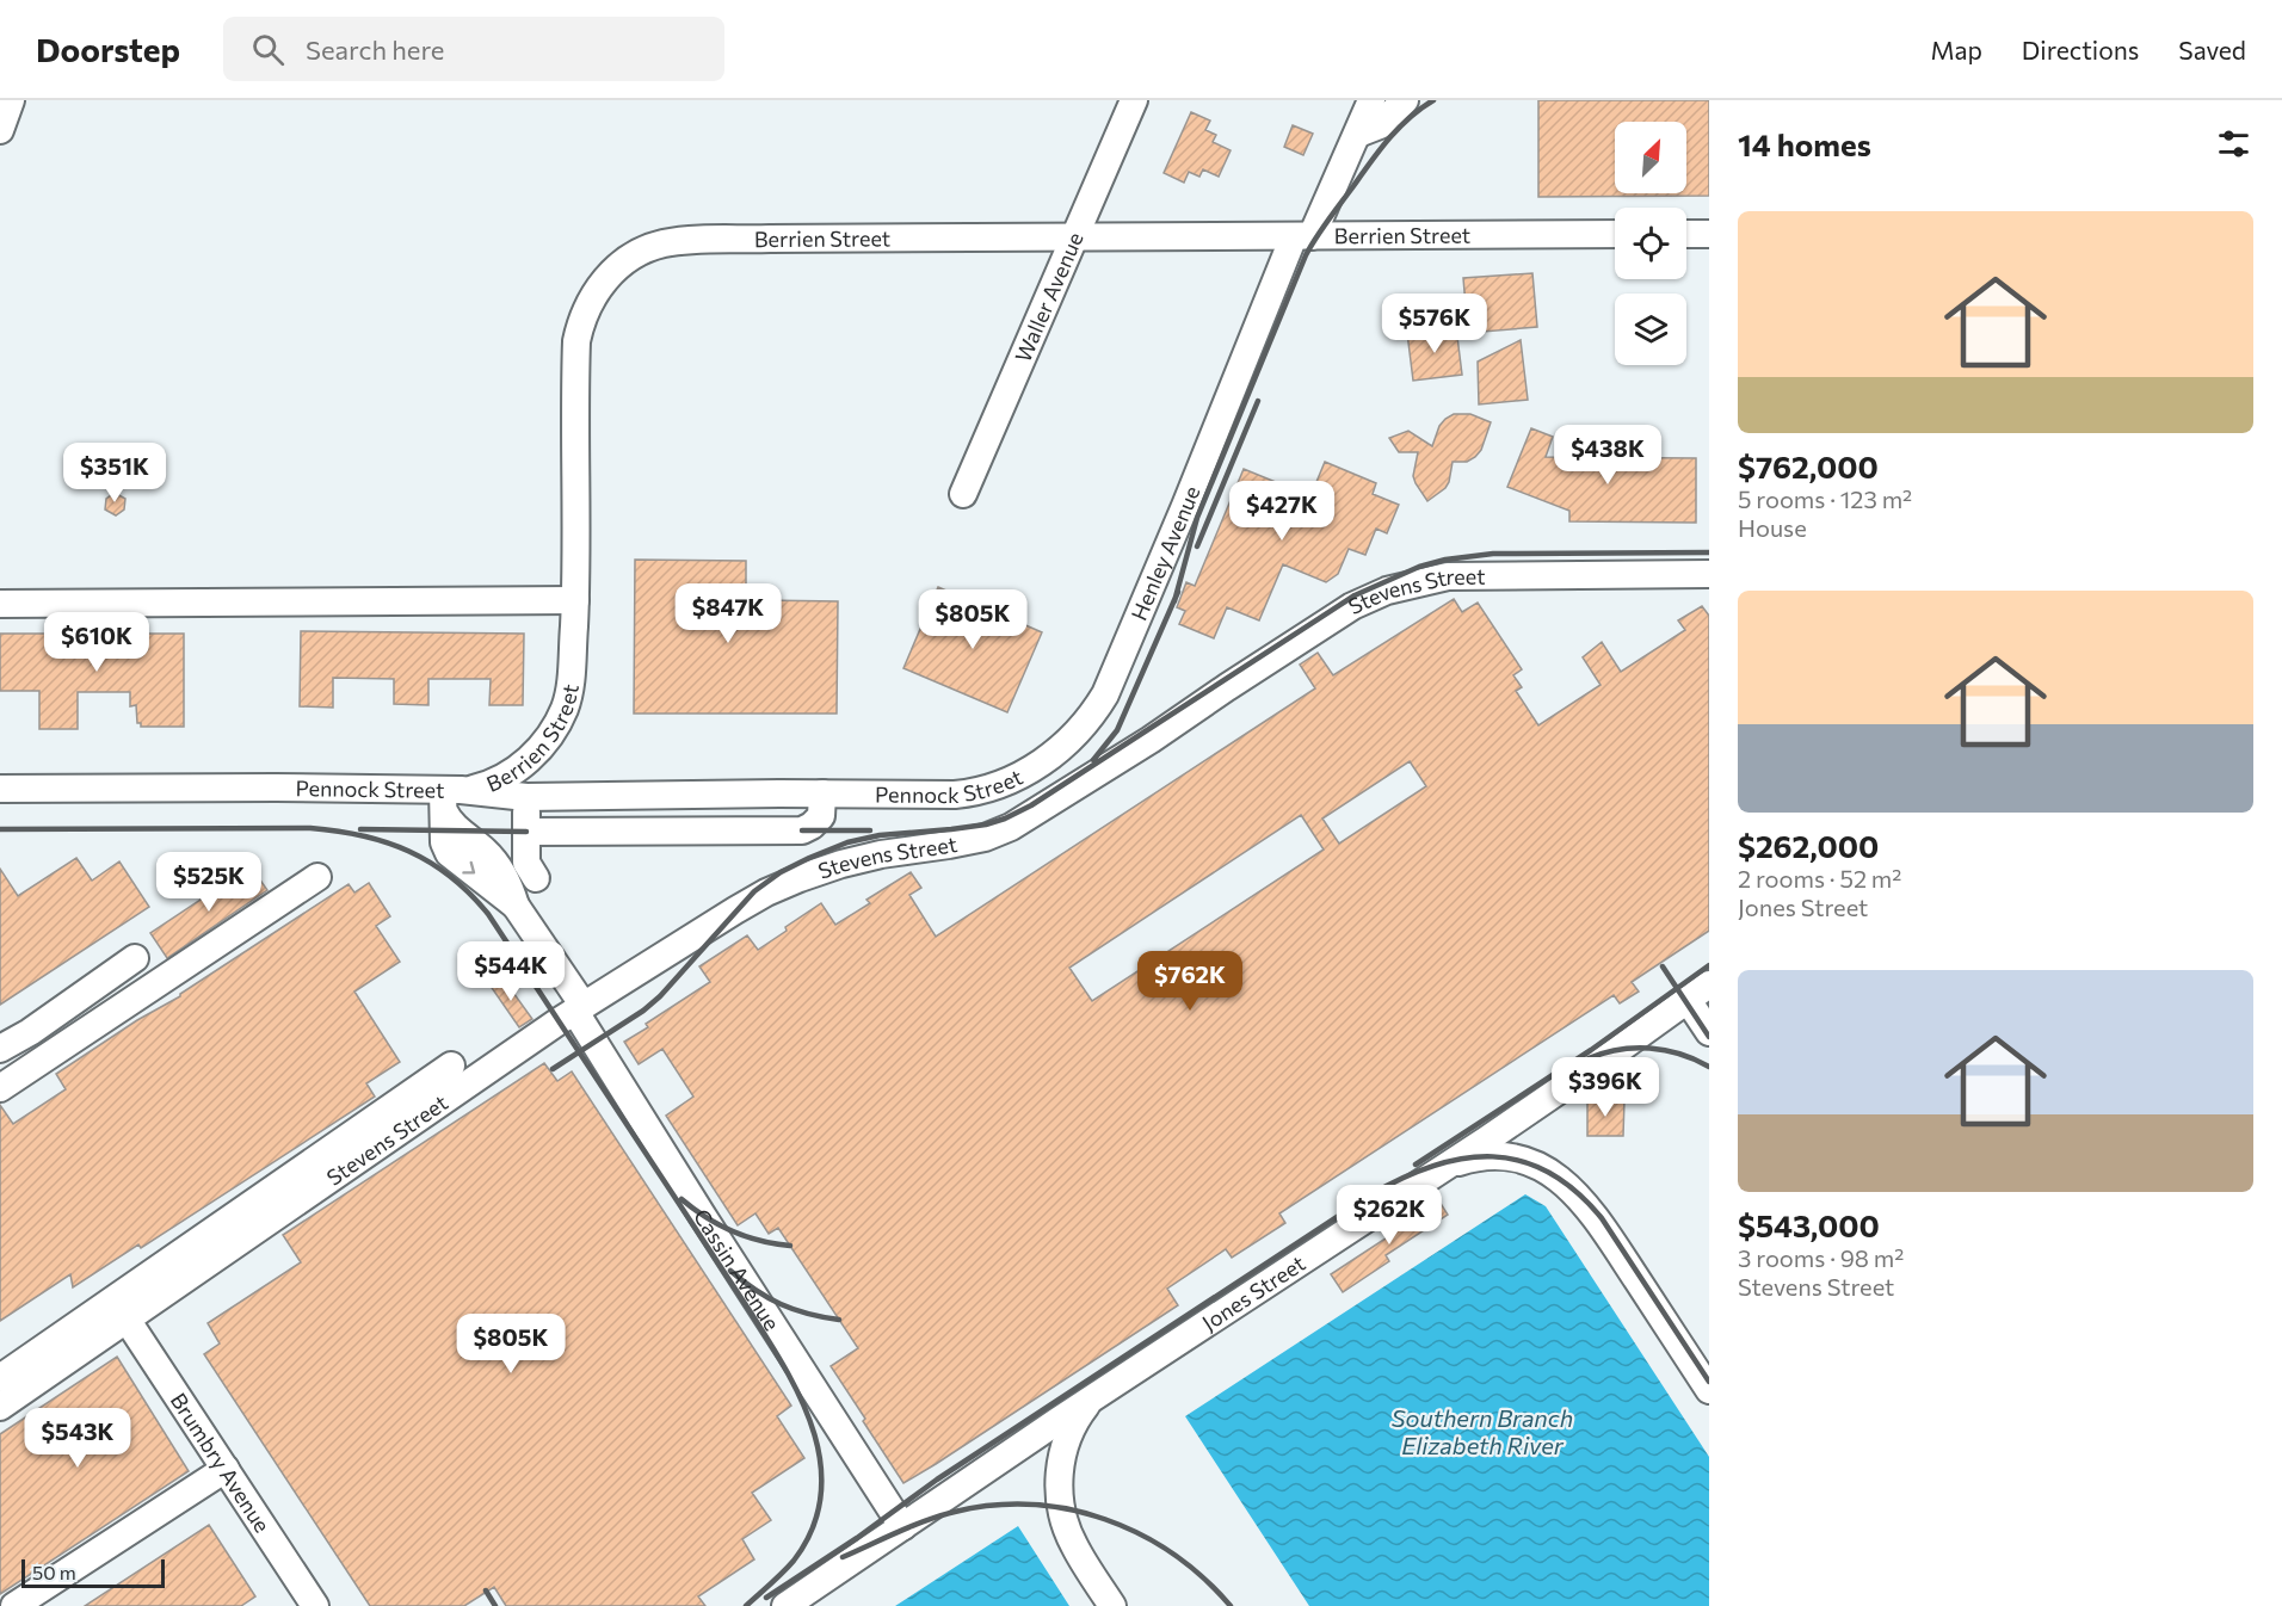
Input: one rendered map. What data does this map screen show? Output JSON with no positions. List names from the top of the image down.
{
  "streets": {
    "street": [
      "Berrien Street",
      "Waller Avenue",
      "Henley Avenue",
      "Stevens Street",
      "Pennock Street",
      "Cassin Avenue",
      "Jones Street",
      "Brumbry Avenue"
    ]
  },
  "crossings": [
    ["Berrien Street", "Waller Avenue"],
    ["Berrien Street", "Henley Avenue"],
    ["Berrien Street", "Pennock Street"],
    ["Berrien Street", "Cassin Avenue"],
    ["Henley Avenue", "Pennock Street"],
    ["Stevens Street", "Cassin Avenue"],
    ["Stevens Street", "Brumbry Avenue"],
    ["Pennock Street", "Cassin Avenue"],
    ["Cassin Avenue", "Jones Street"]
  ],
  "water": ["Southern Branch Elizabeth River"],
  "scale_bar": "50 m",
  "north": "top right",
  "page": {
    "header": "Doorstep",
    "search": "Search here",
    "nav": ["Map", "Directions", "Saved"],
    "heading": "14 homes",
    "list": [
      {
        "name": "$762,000",
        "note": "5 rooms · 123 m² · House"
      },
      {
        "name": "$262,000",
        "note": "2 rooms · 52 m² · Jones Street"
      },
      {
        "name": "$543,000",
        "note": "3 rooms · 98 m² · Stevens Street"
      }
    ],
    "price": [
      "$576K",
      "$438K",
      "$351K",
      "$427K",
      "$847K",
      "$805K",
      "$610K",
      "$525K",
      "$544K",
      "$762K",
      "$396K",
      "$262K",
      "$805K",
      "$543K"
    ],
    "scale": "50 m"
  }
}
